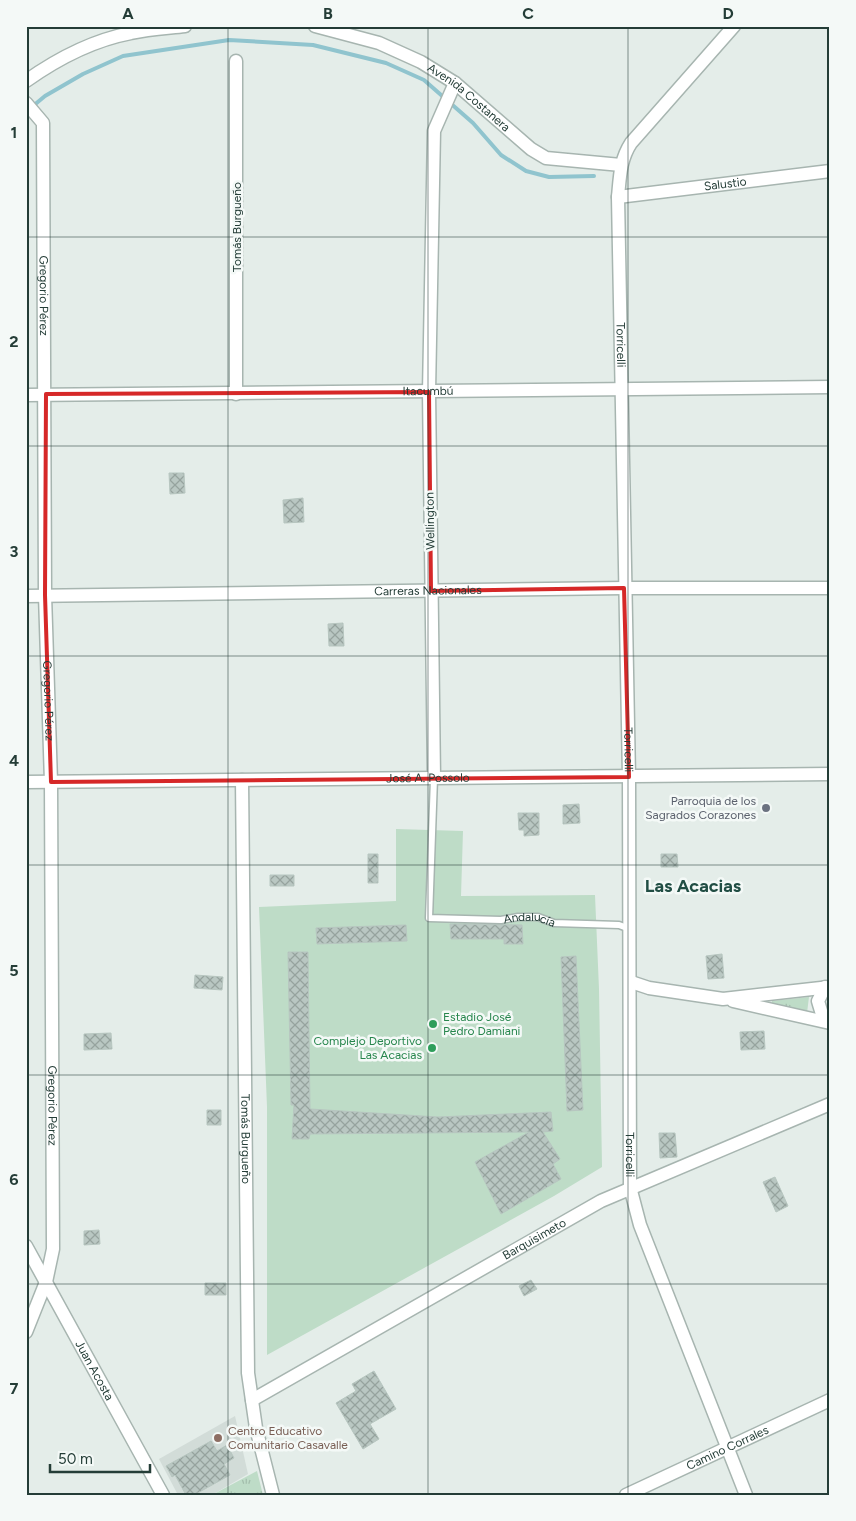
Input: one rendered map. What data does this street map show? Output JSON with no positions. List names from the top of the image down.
{
  "streets": {
    "street": [
      "Avenida Costanera",
      "Salustio",
      "Tomás Burgueño",
      "Gregorio Pérez",
      "Torricelli",
      "Itacumbú",
      "Wellington",
      "Carreras Nacionales",
      "José A. Possolo",
      "Barquisimeto",
      "Juan Acosta",
      "Camino Corrales"
    ],
    "lane": ["Andalucía"]
  },
  "crossings": [
    ["Avenida Costanera", "Torricelli"],
    ["Avenida Costanera", "Wellington"],
    ["Salustio", "Torricelli"],
    ["Tomás Burgueño", "Itacumbú"],
    ["Tomás Burgueño", "José A. Possolo"],
    ["Tomás Burgueño", "Barquisimeto"],
    ["Gregorio Pérez", "Itacumbú"],
    ["Gregorio Pérez", "Carreras Nacionales"],
    ["Gregorio Pérez", "José A. Possolo"],
    ["Gregorio Pérez", "Juan Acosta"],
    ["Torricelli", "Itacumbú"],
    ["Torricelli", "Carreras Nacionales"],
    ["Torricelli", "José A. Possolo"],
    ["Torricelli", "Andalucía"],
    ["Torricelli", "Barquisimeto"],
    ["Torricelli", "Camino Corrales"],
    ["Itacumbú", "Wellington"],
    ["Wellington", "Carreras Nacionales"],
    ["Wellington", "José A. Possolo"],
    ["Wellington", "Andalucía"]
  ],
  "districts": ["Las Acacias"],
  "places": [
    "Parroquia de los Sagrados Corazones",
    "Estadio José Pedro Damiani",
    "Complejo Deportivo Las Acacias",
    "Centro Educativo Comunitario Casavalle"
  ],
  "scale_bar": "50 m",
  "grid": {
    "columns": [
      "A",
      "B",
      "C",
      "D"
    ],
    "rows": [
      "1",
      "2",
      "3",
      "4",
      "5",
      "6",
      "7"
    ]
  }
}
